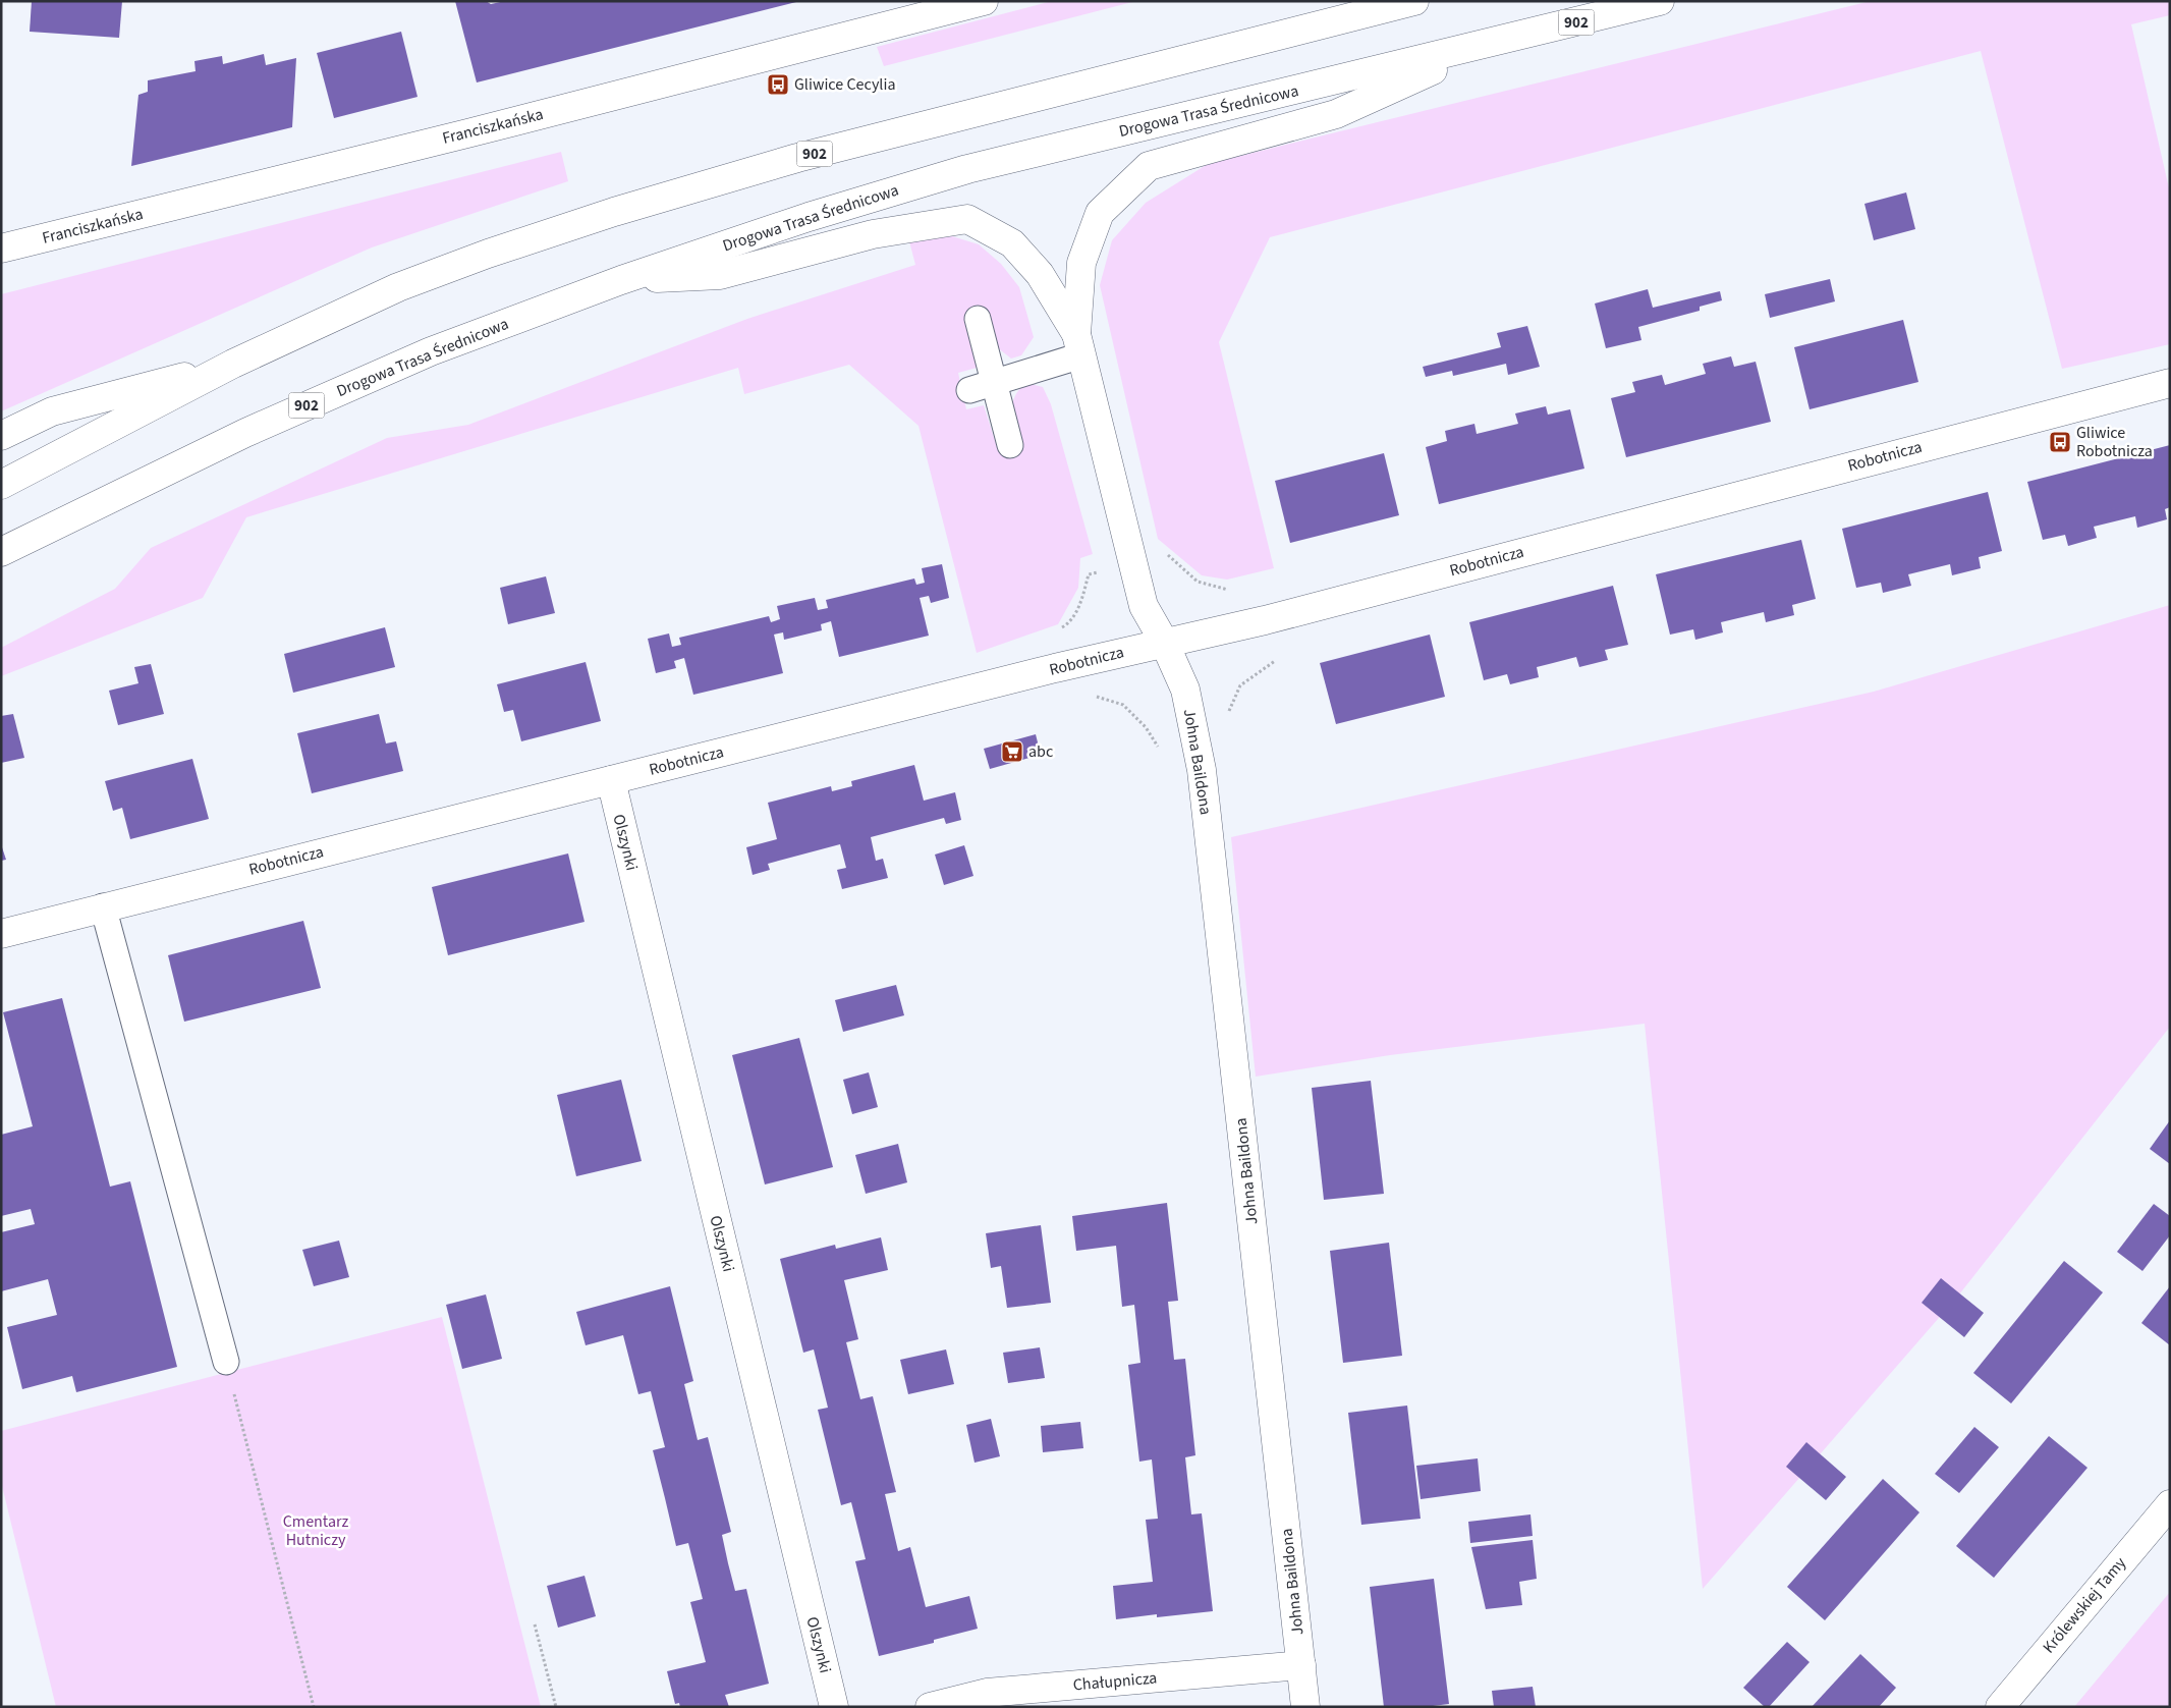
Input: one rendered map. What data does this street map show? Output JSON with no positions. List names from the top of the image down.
{
  "streets": {
    "street": [
      "902",
      "Drogowa Trasa Średnicowa",
      "Franciszkańska",
      "Robotnicza",
      "Johna Baildona",
      "Olszynki",
      "Królewskiej Tamy",
      "Chałupnicza"
    ]
  },
  "crossings": [
    ["Robotnicza", "Johna Baildona"],
    ["Robotnicza", "Olszynki"],
    ["Johna Baildona", "Chałupnicza"]
  ],
  "parks": ["Cmentarz Hutniczy"],
  "places": {
    "bus stop": ["Gliwice Cecylia", "Gliwice Robotnicza"],
    "supermarket": ["abc"]
  }
}
